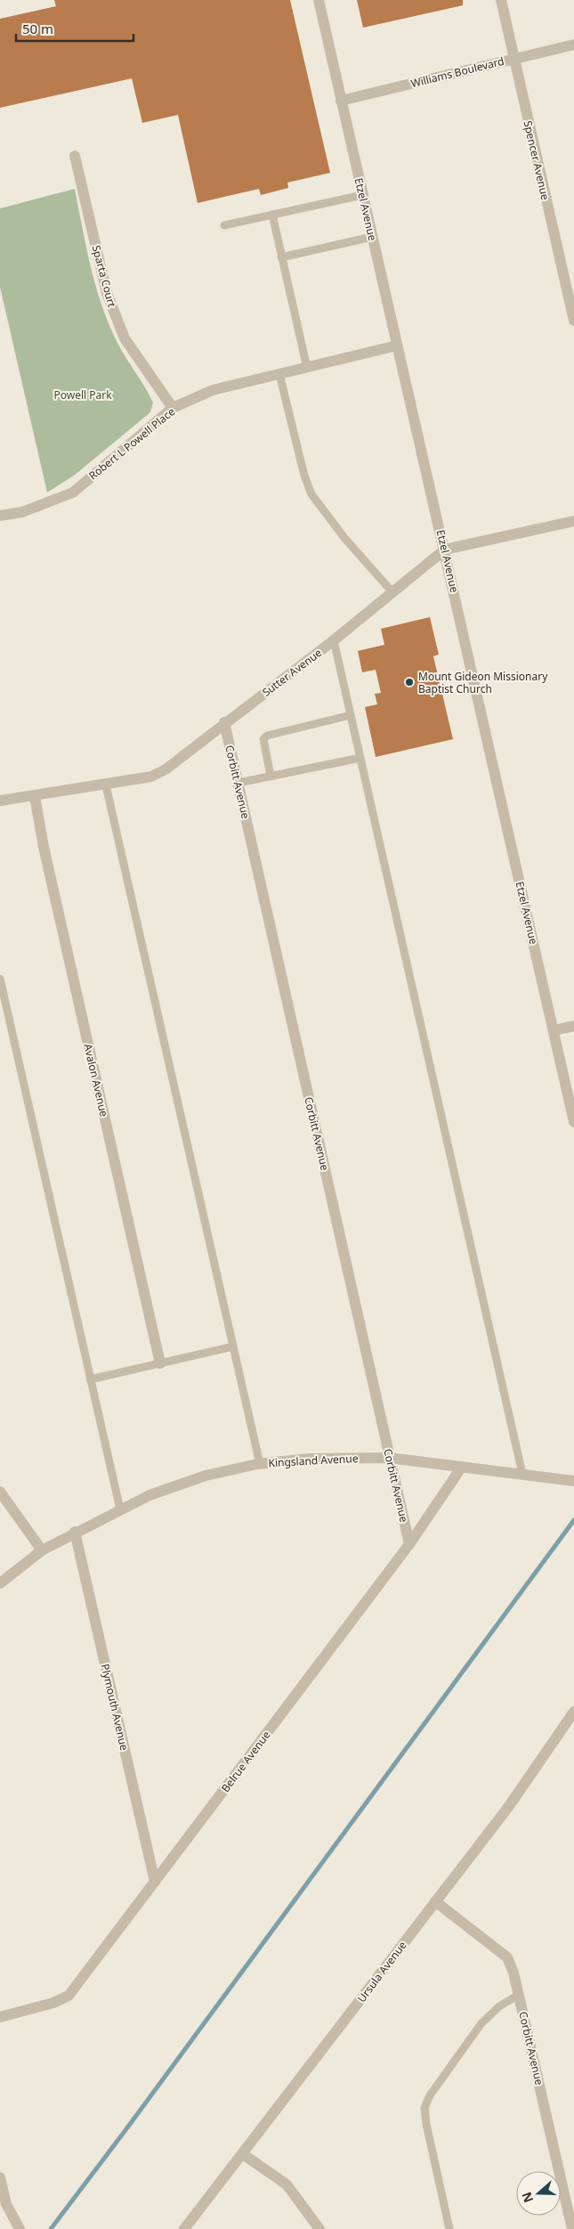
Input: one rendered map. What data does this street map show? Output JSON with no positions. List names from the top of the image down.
{
  "streets": {
    "street": [
      "Williams Boulevard",
      "Spencer Avenue",
      "Etzel Avenue",
      "Sparta Court",
      "Robert L Powell Place",
      "Sutter Avenue",
      "Corbitt Avenue",
      "Avalon Avenue",
      "Kingsland Avenue",
      "Plymouth Avenue",
      "Belrue Avenue",
      "Ursula Avenue"
    ]
  },
  "crossings": [
    ["Williams Boulevard", "Spencer Avenue"],
    ["Williams Boulevard", "Etzel Avenue"],
    ["Etzel Avenue", "Robert L Powell Place"],
    ["Etzel Avenue", "Sutter Avenue"],
    ["Sparta Court", "Robert L Powell Place"],
    ["Sutter Avenue", "Corbitt Avenue"],
    ["Sutter Avenue", "Avalon Avenue"],
    ["Corbitt Avenue", "Kingsland Avenue"],
    ["Corbitt Avenue", "Belrue Avenue"],
    ["Corbitt Avenue", "Ursula Avenue"],
    ["Kingsland Avenue", "Plymouth Avenue"],
    ["Kingsland Avenue", "Belrue Avenue"],
    ["Plymouth Avenue", "Belrue Avenue"]
  ],
  "parks": ["Powell Park"],
  "places": ["Mount Gideon Missionary Baptist Church"],
  "scale_bar": "50 m",
  "north": "left"
}
